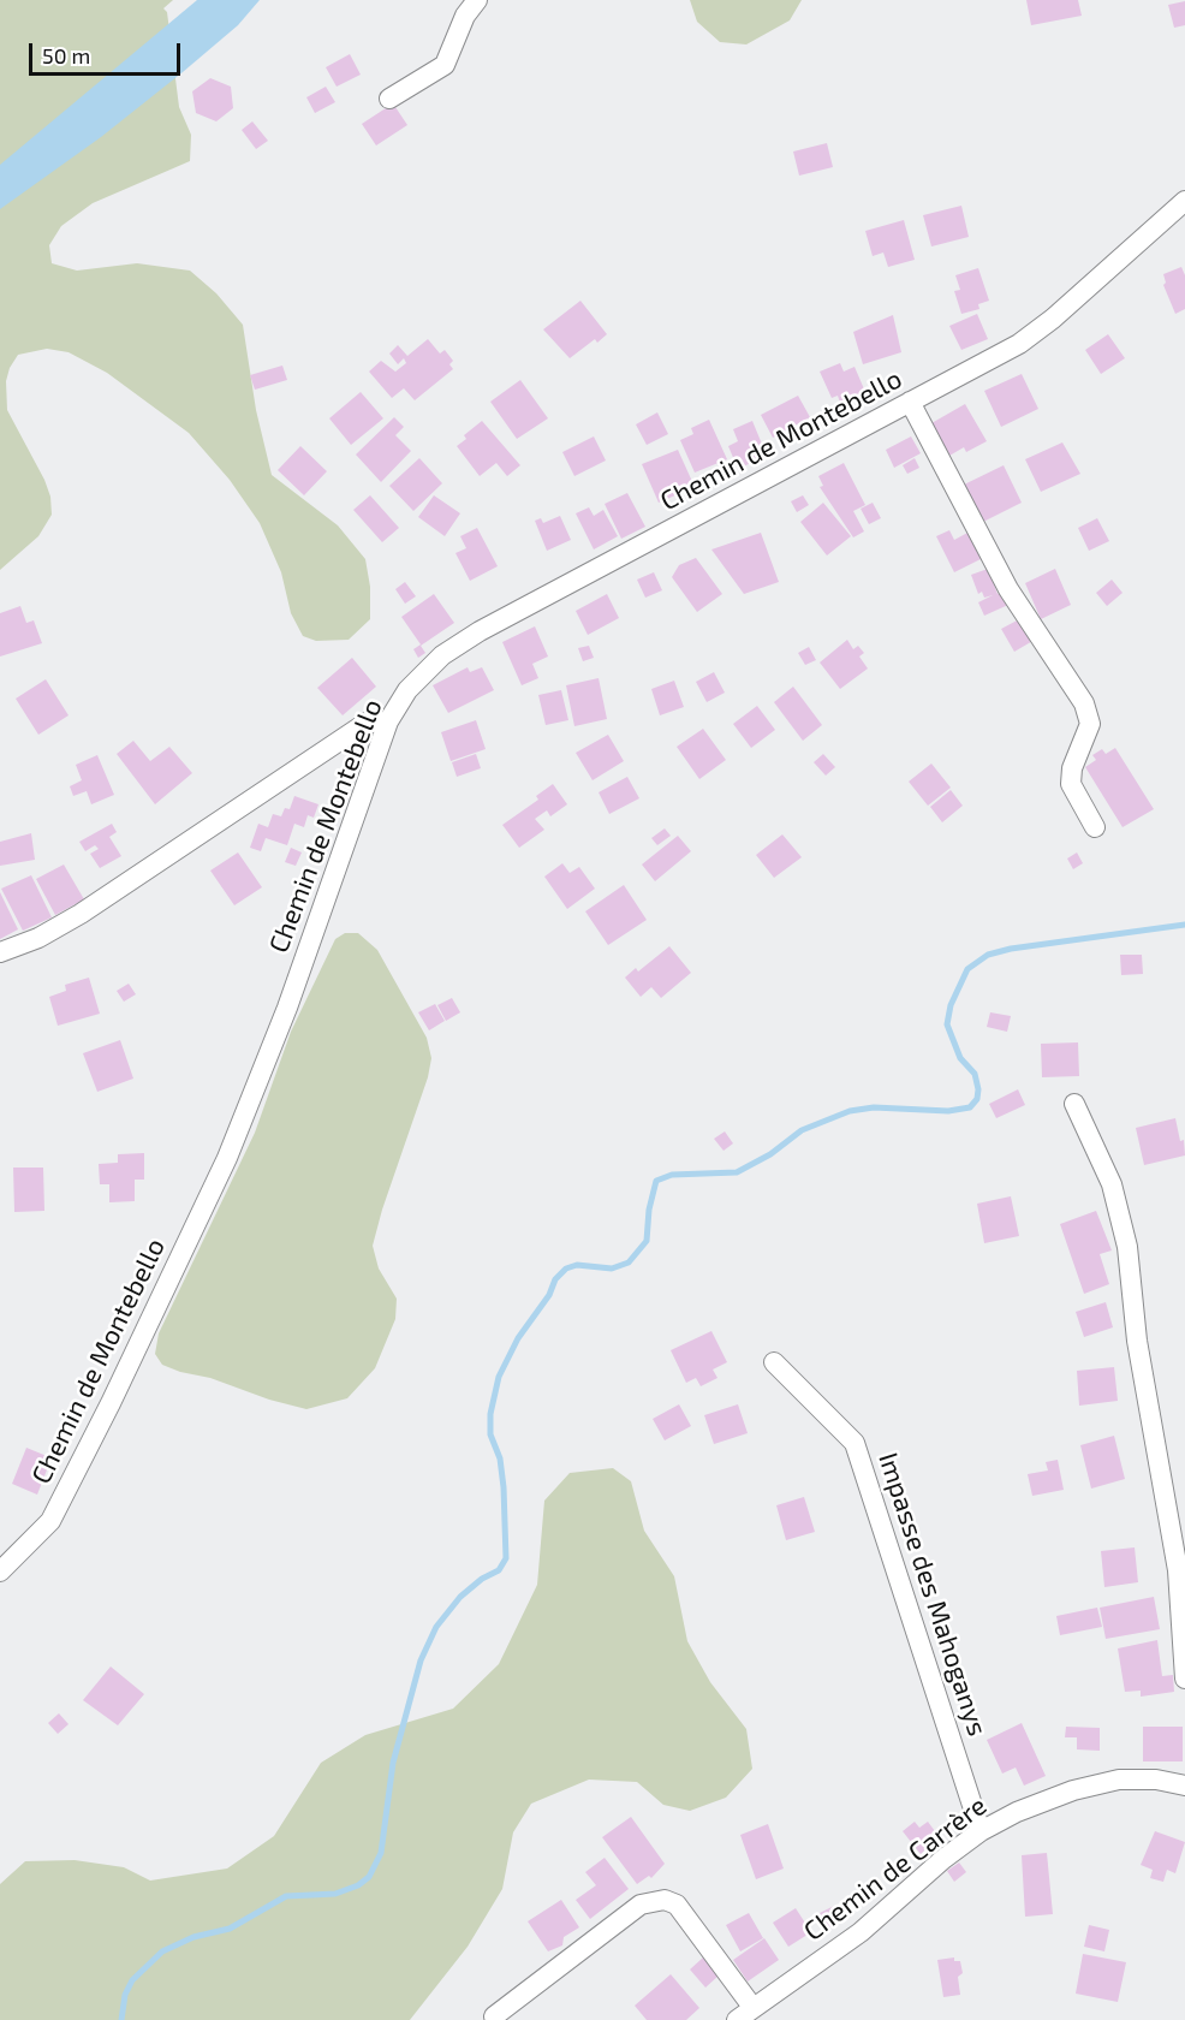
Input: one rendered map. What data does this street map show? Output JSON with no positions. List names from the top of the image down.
{
  "streets": {
    "street": ["Chemin de Montebello", "Impasse des Mahoganys", "Chemin de Carrère"]
  },
  "crossings": [
    ["Impasse des Mahoganys", "Chemin de Carrère"]
  ],
  "scale_bar": "50 m"
}
